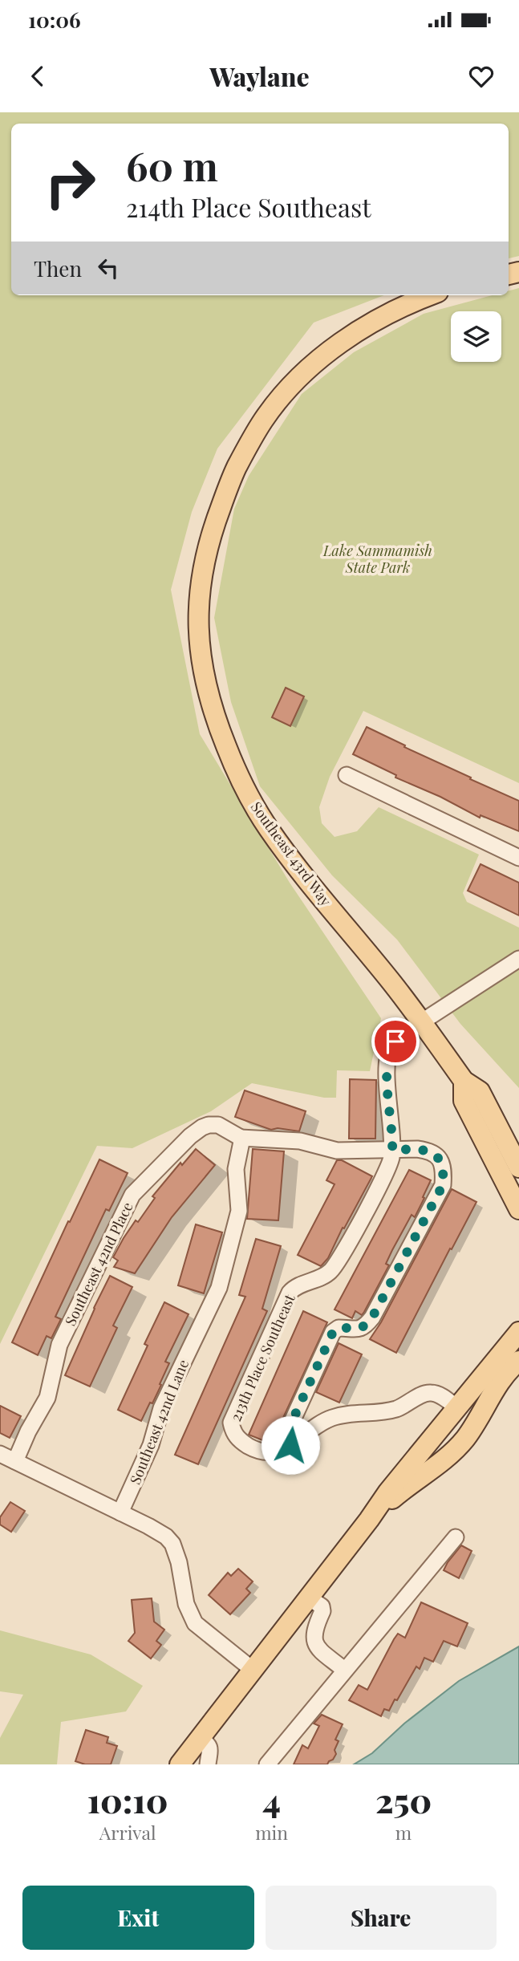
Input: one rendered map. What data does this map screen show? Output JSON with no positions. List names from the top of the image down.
{
  "streets": {
    "main road": ["Southeast 43rd Way"],
    "street": ["Southeast 42nd Place", "213th Place Southeast", "Southeast 42nd Lane"]
  },
  "crossings": [
    ["Southeast 43rd Way", "213th Place Southeast"],
    ["Southeast 42nd Place", "Southeast 42nd Lane"]
  ],
  "parks": ["Lake Sammamish State Park"],
  "page": {
    "status": "10:06",
    "header": "Waylane",
    "turn": ["60 m", "214th Place Southeast"],
    "then": "Then",
    "eta": [
      "10:10",
      "Arrival",
      "4",
      "min",
      "250",
      "m"
    ],
    "buttons": ["Exit", "Share"]
  }
}
